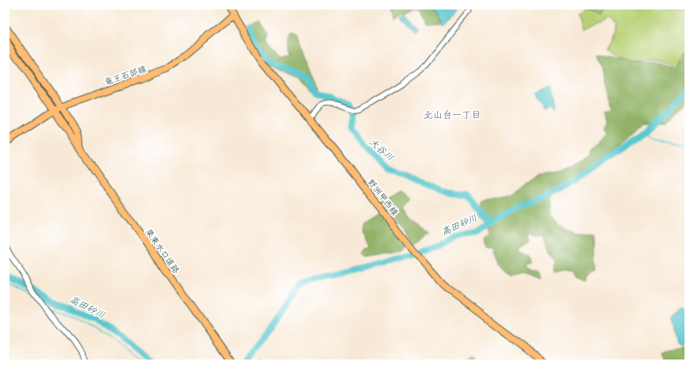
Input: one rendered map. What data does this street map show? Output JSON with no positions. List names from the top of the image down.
{
  "streets": {
    "main road": ["竜王石部線", "野洲甲西線", "栗東水口道路"]
  },
  "crossings": [
    ["竜王石部線", "野洲甲西線"],
    ["竜王石部線", "栗東水口道路"]
  ],
  "districts": ["北山台一丁目"],
  "water": ["大谷川", "高田砂川"]
}
